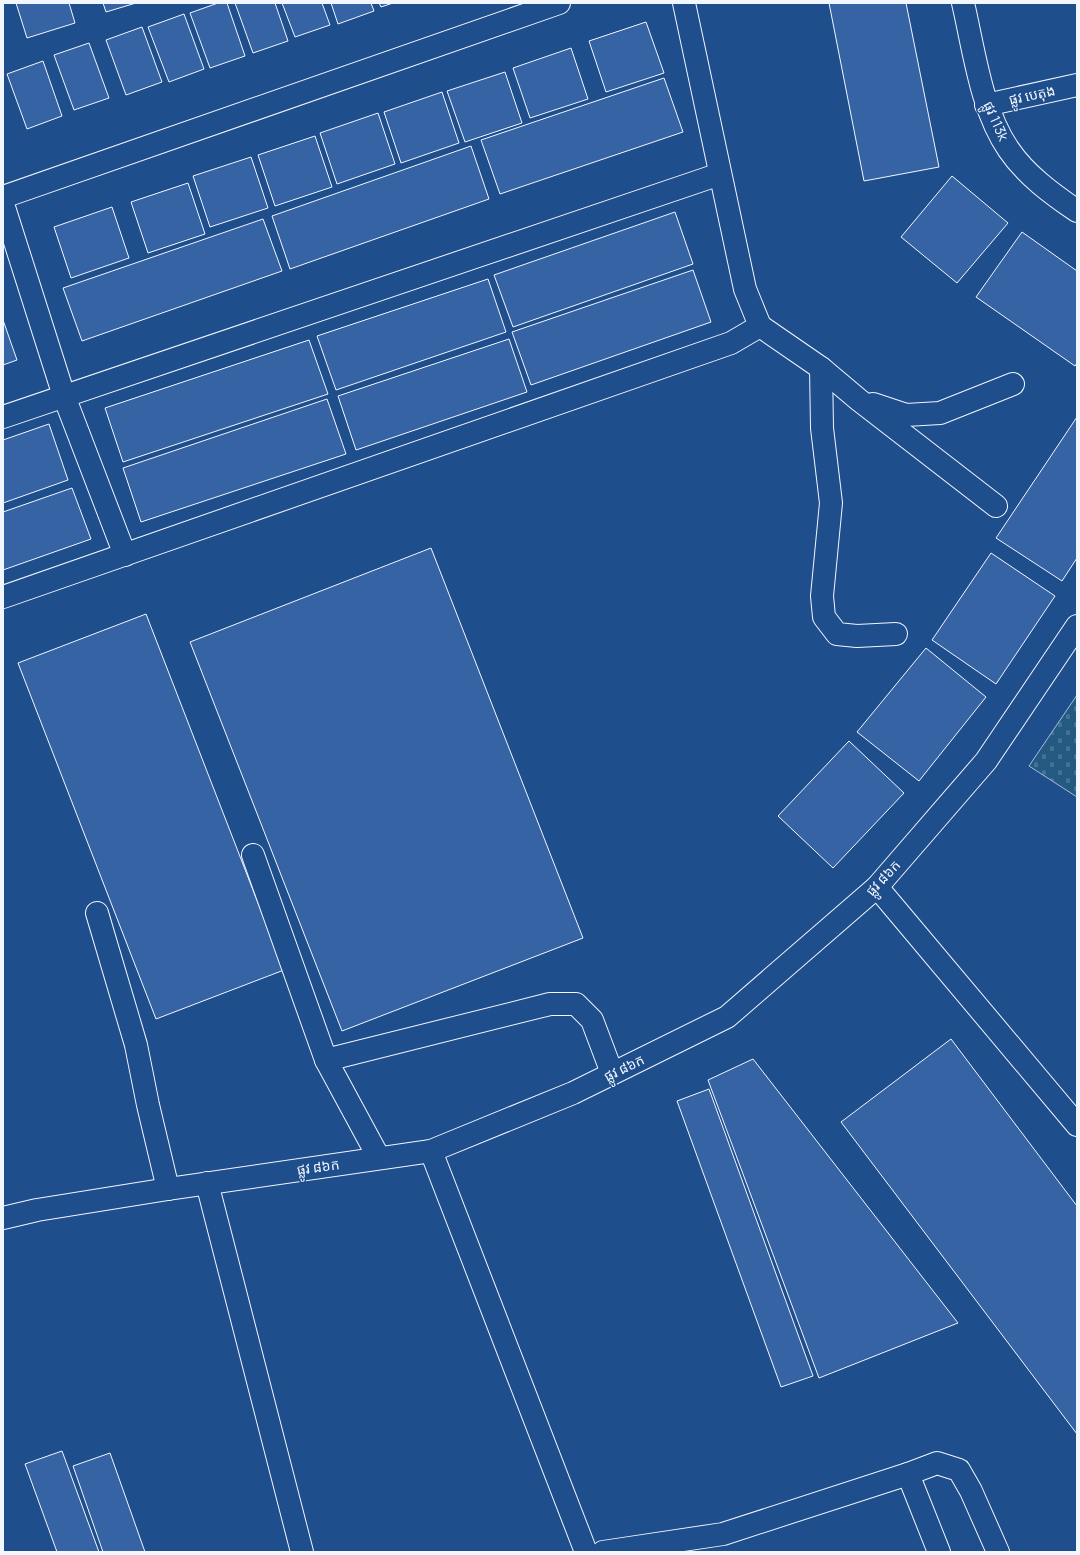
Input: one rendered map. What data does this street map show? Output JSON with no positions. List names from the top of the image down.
{
  "streets": {
    "street": ["ផ្លូវ បេតុង", "ផ្លូវ 113k", "ផ្លូវ ៨៦ក"]
  },
  "crossings": [
    ["ផ្លូវ បេតុង", "ផ្លូវ 113k"]
  ]
}
